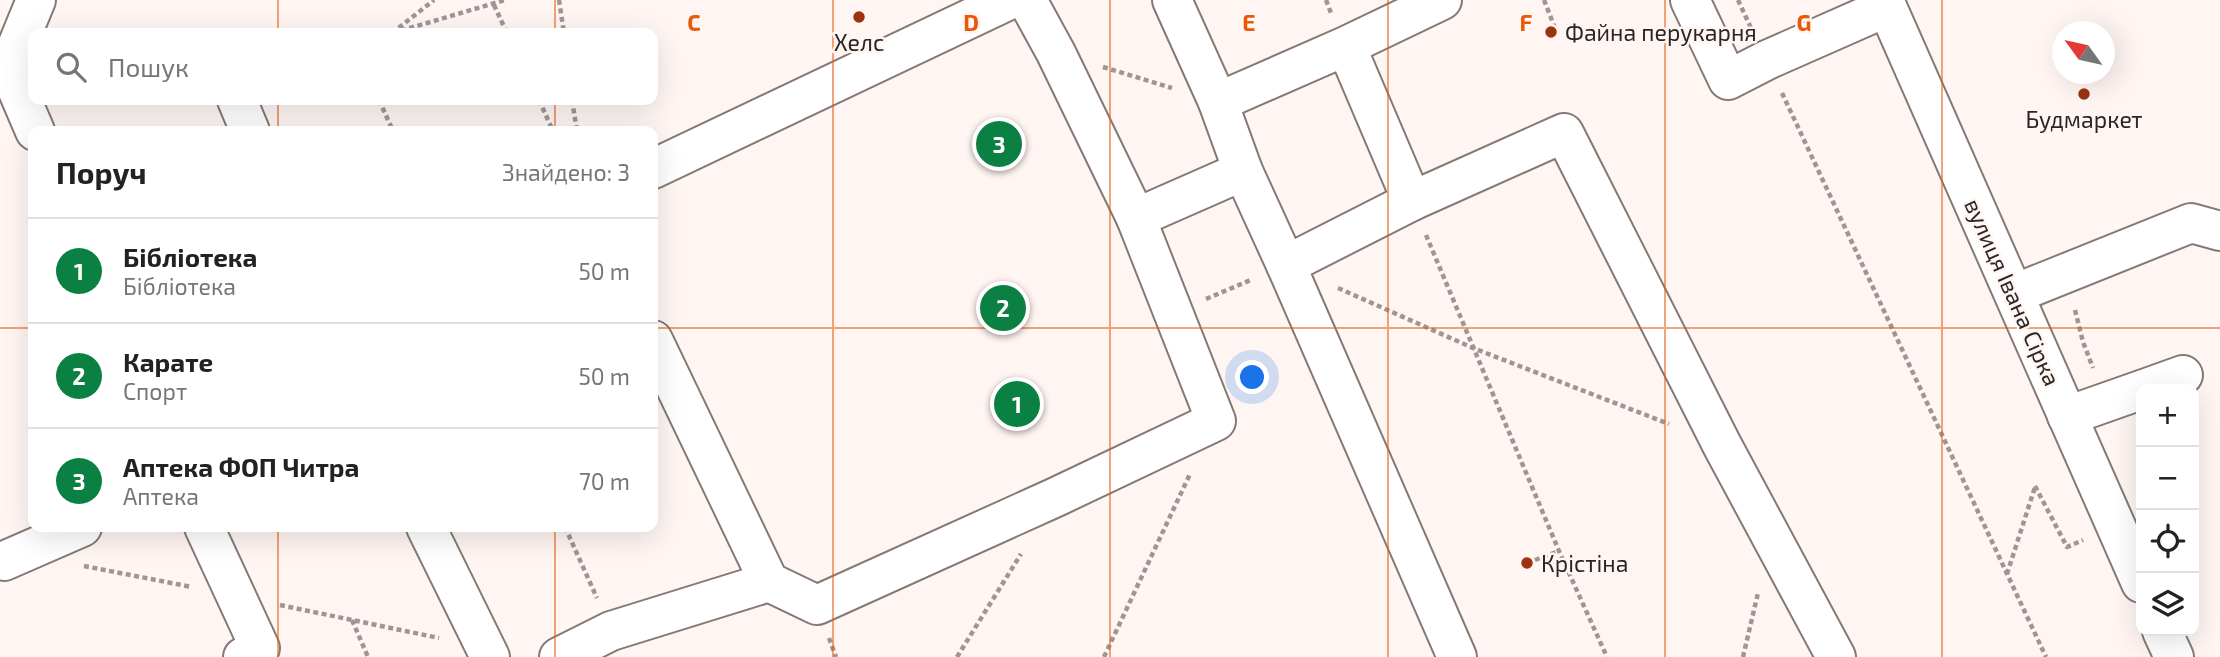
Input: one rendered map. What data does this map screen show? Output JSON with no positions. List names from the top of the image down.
{
  "streets": {
    "street": ["вулиця Івана Сірка"]
  },
  "places": [
    "Хелс",
    "Файна перукарня",
    "Будмаркет",
    "Крістіна"
  ],
  "north": "top left",
  "page": {
    "search": "Пошук",
    "pins": ["3", "2", "1"],
    "heading": ["Поруч", "Знайдено: 3"],
    "list": [
      {
        "mark": "1",
        "name": "Бібліотека",
        "note": "Бібліотека",
        "value": "50 m"
      },
      {
        "mark": "2",
        "name": "Карате",
        "note": "Спорт",
        "value": "50 m"
      },
      {
        "mark": "3",
        "name": "Аптека ФОП Читра",
        "note": "Аптека",
        "value": "70 m"
      }
    ],
    "map_buttons": ["+", "−"]
  },
  "grid": {
    "columns": [
      "C",
      "D",
      "E",
      "F",
      "G"
    ]
  }
}
